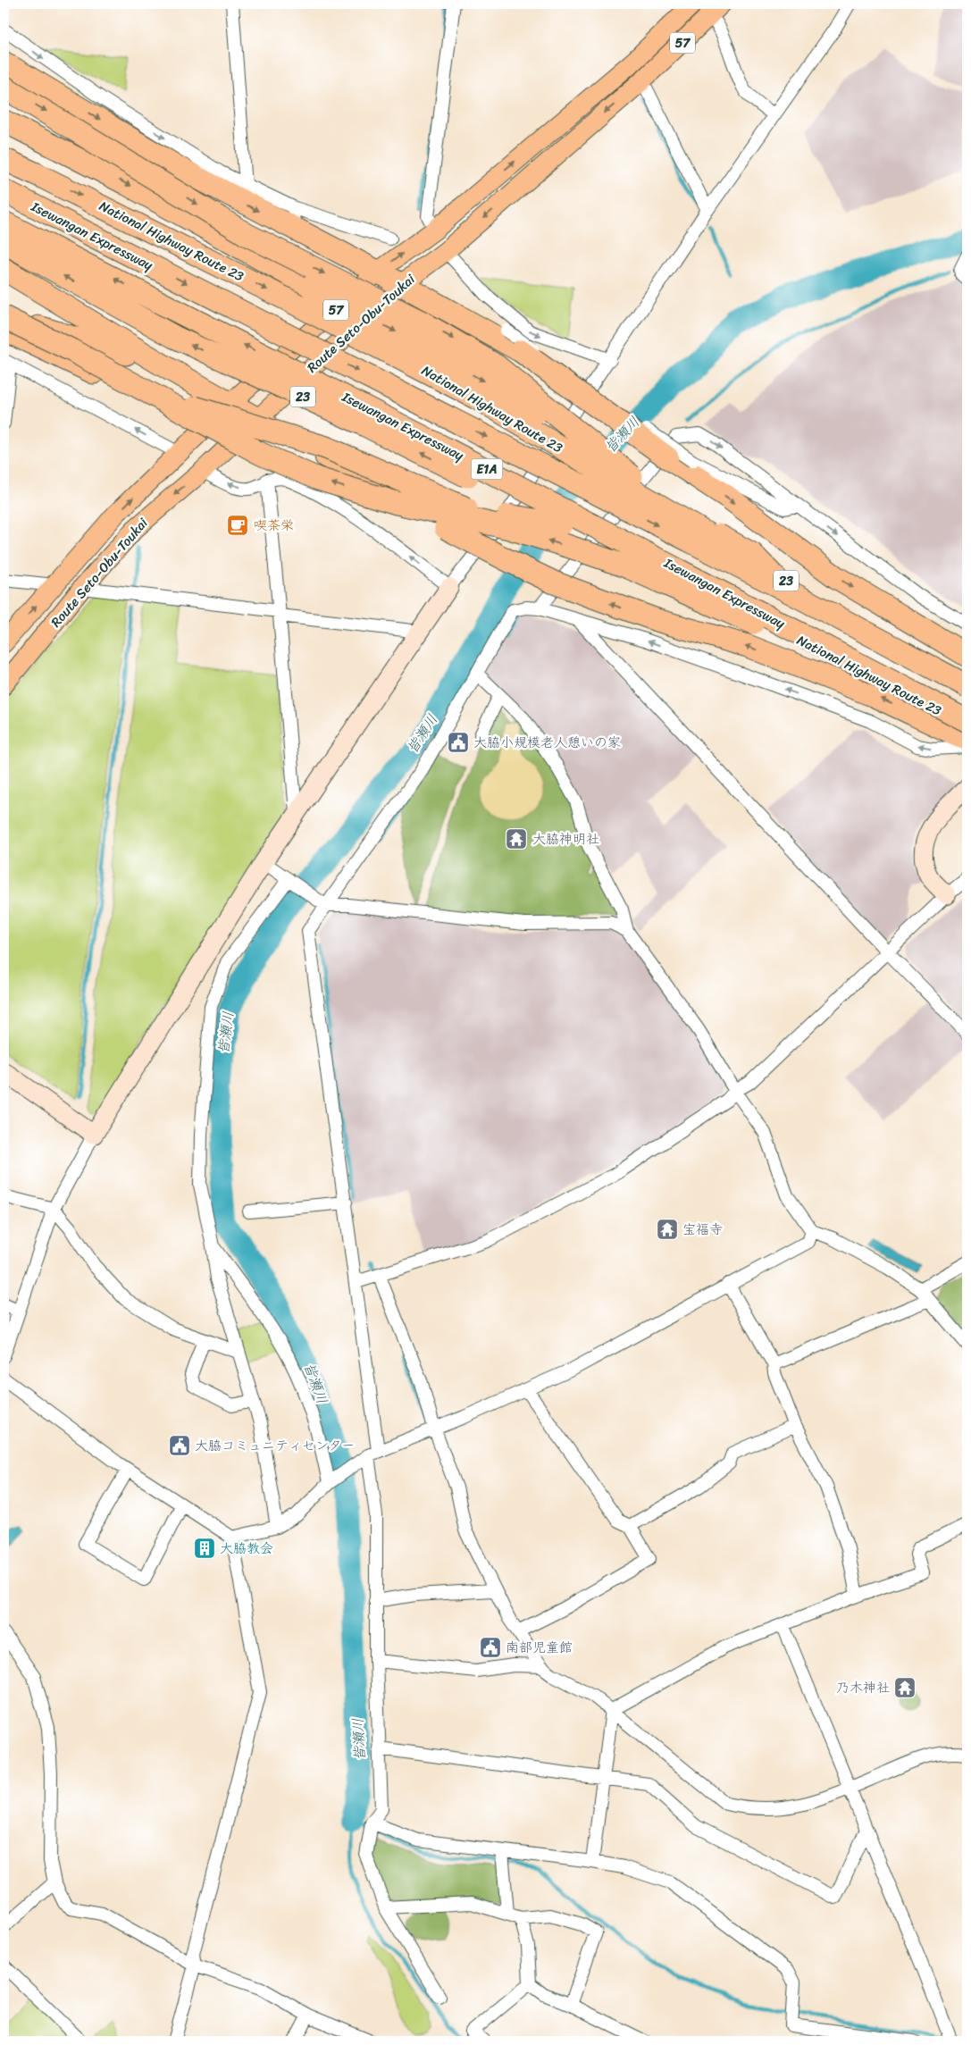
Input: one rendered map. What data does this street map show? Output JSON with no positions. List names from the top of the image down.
{
  "streets": {
    "highway": [
      "Isewangan Expressway",
      "National Highway Route 23",
      "23",
      "E1A"
    ],
    "main road": ["57", "Route Seto-Obu-Toukai"]
  },
  "crossings": [
    ["Isewangan Expressway", "National Highway Route 23"],
    ["Route Seto-Obu-Toukai", "23"]
  ],
  "water": ["皆瀬川"],
  "places": {
    "cafe": ["喫茶栄"],
    "public building": ["大脇小規模老人憩いの家", "大脇コミュニティセンター", "南部児童館"],
    "temple": ["大脇神明社", "宝福寺", "乃木神社"],
    "building": ["大脇教会"]
  }
}
